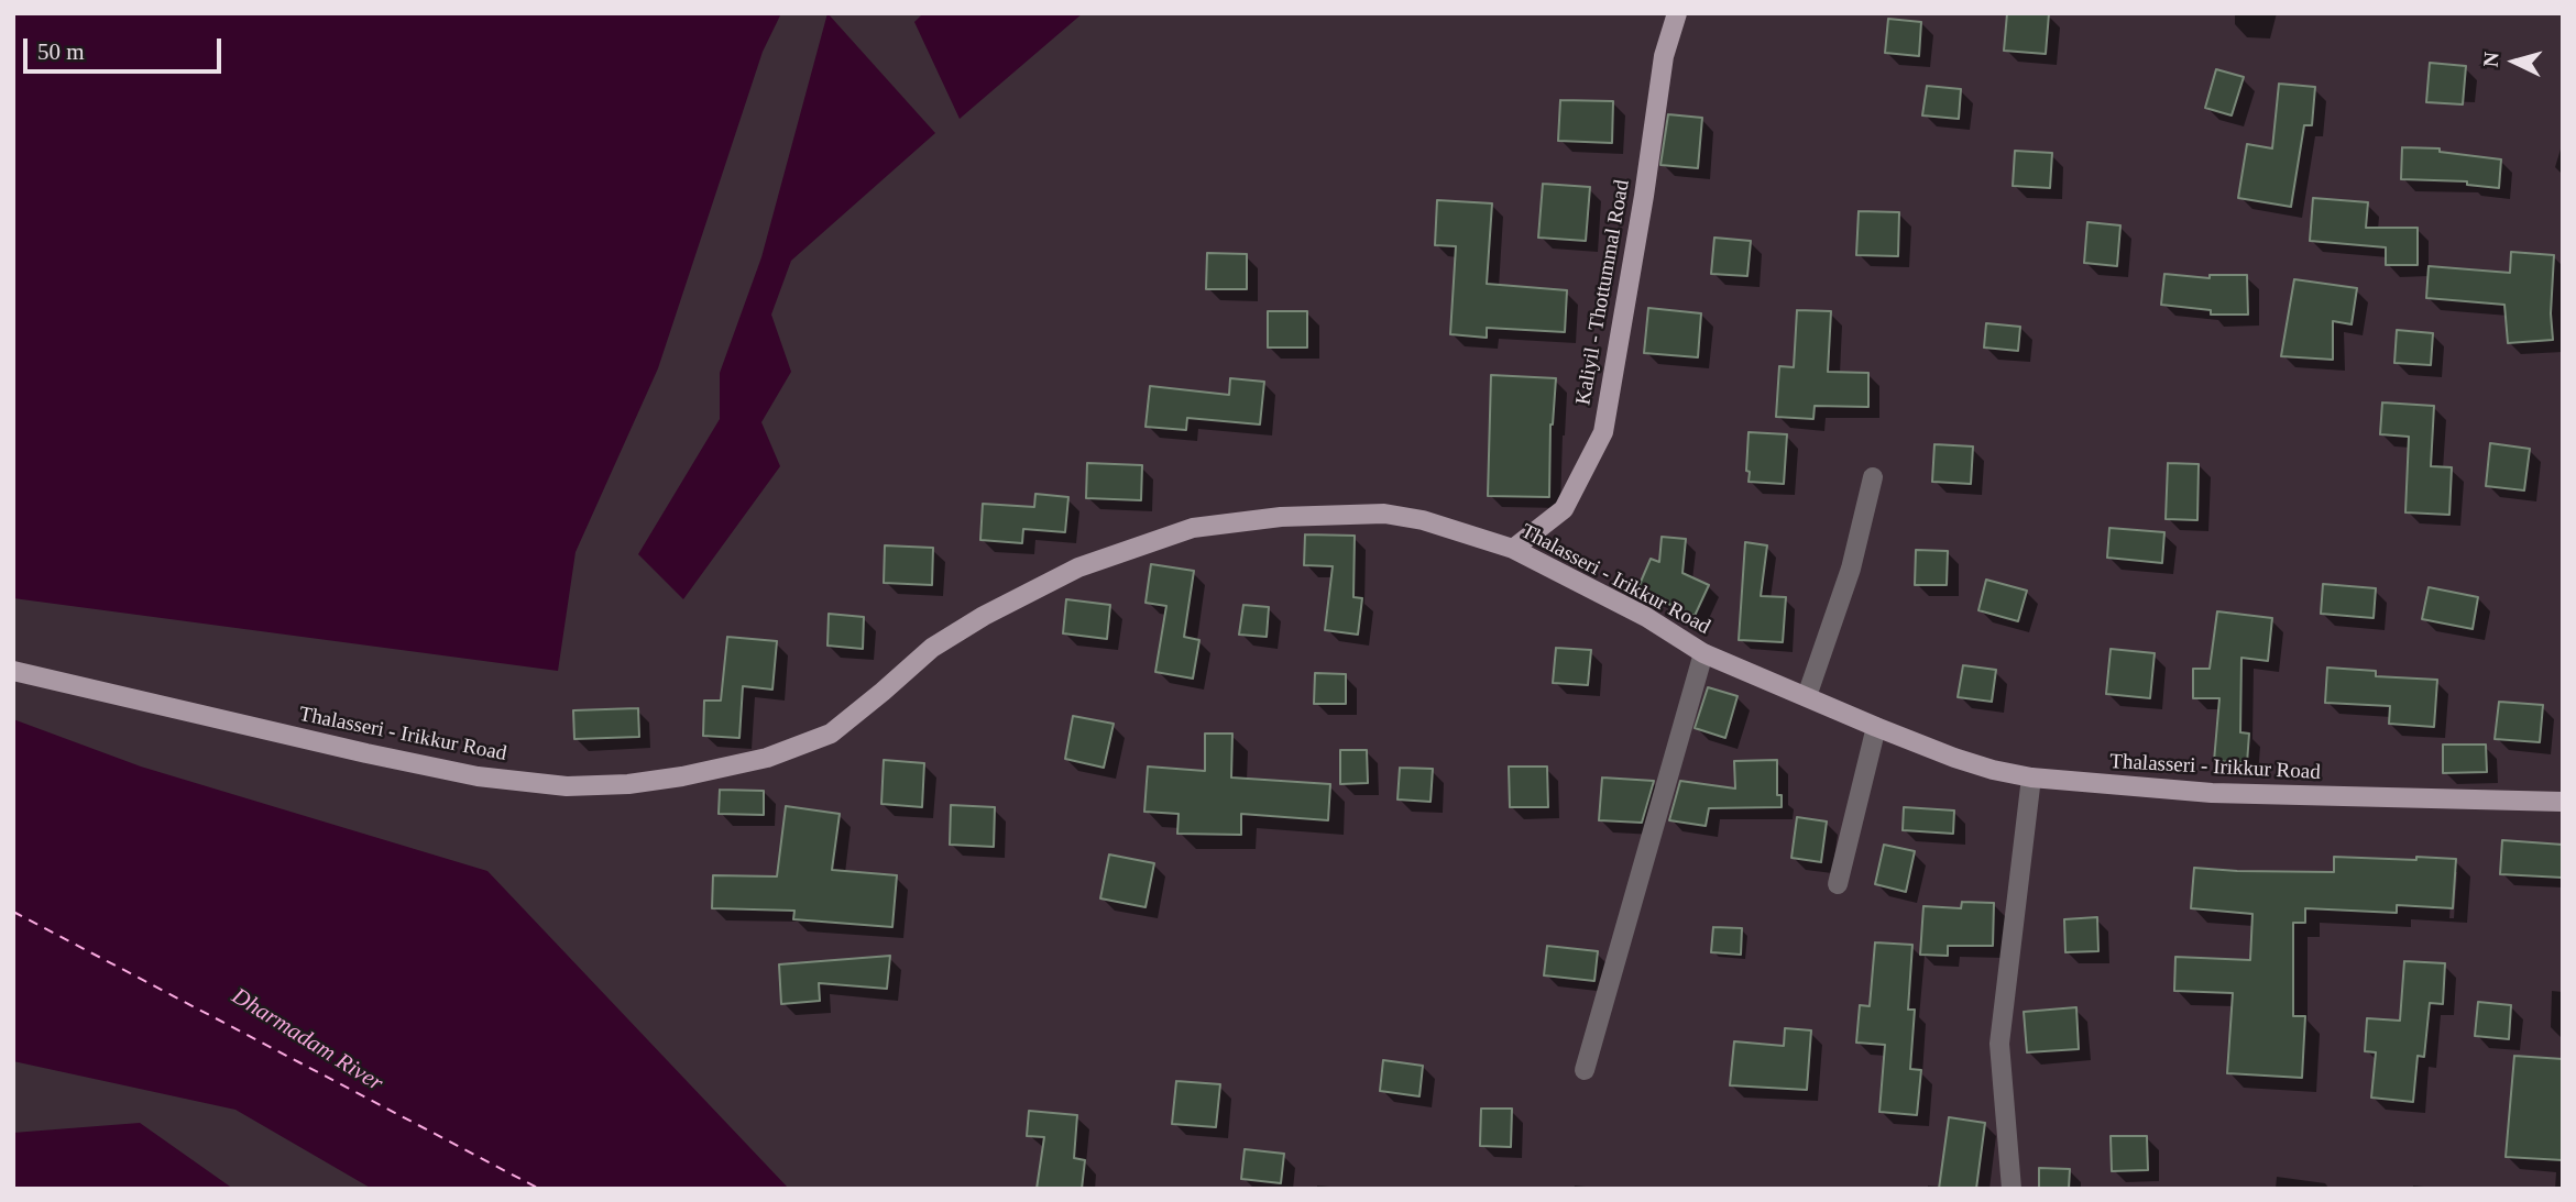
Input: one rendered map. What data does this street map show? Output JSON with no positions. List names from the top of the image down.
{
  "streets": {
    "main road": ["Kaliyil - Thottummal Road", "Thalasseri - Irikkur Road"]
  },
  "crossings": [
    ["Kaliyil - Thottummal Road", "Thalasseri - Irikkur Road"]
  ],
  "water": ["Dharmadam River"],
  "scale_bar": "50 m",
  "north": "left"
}
